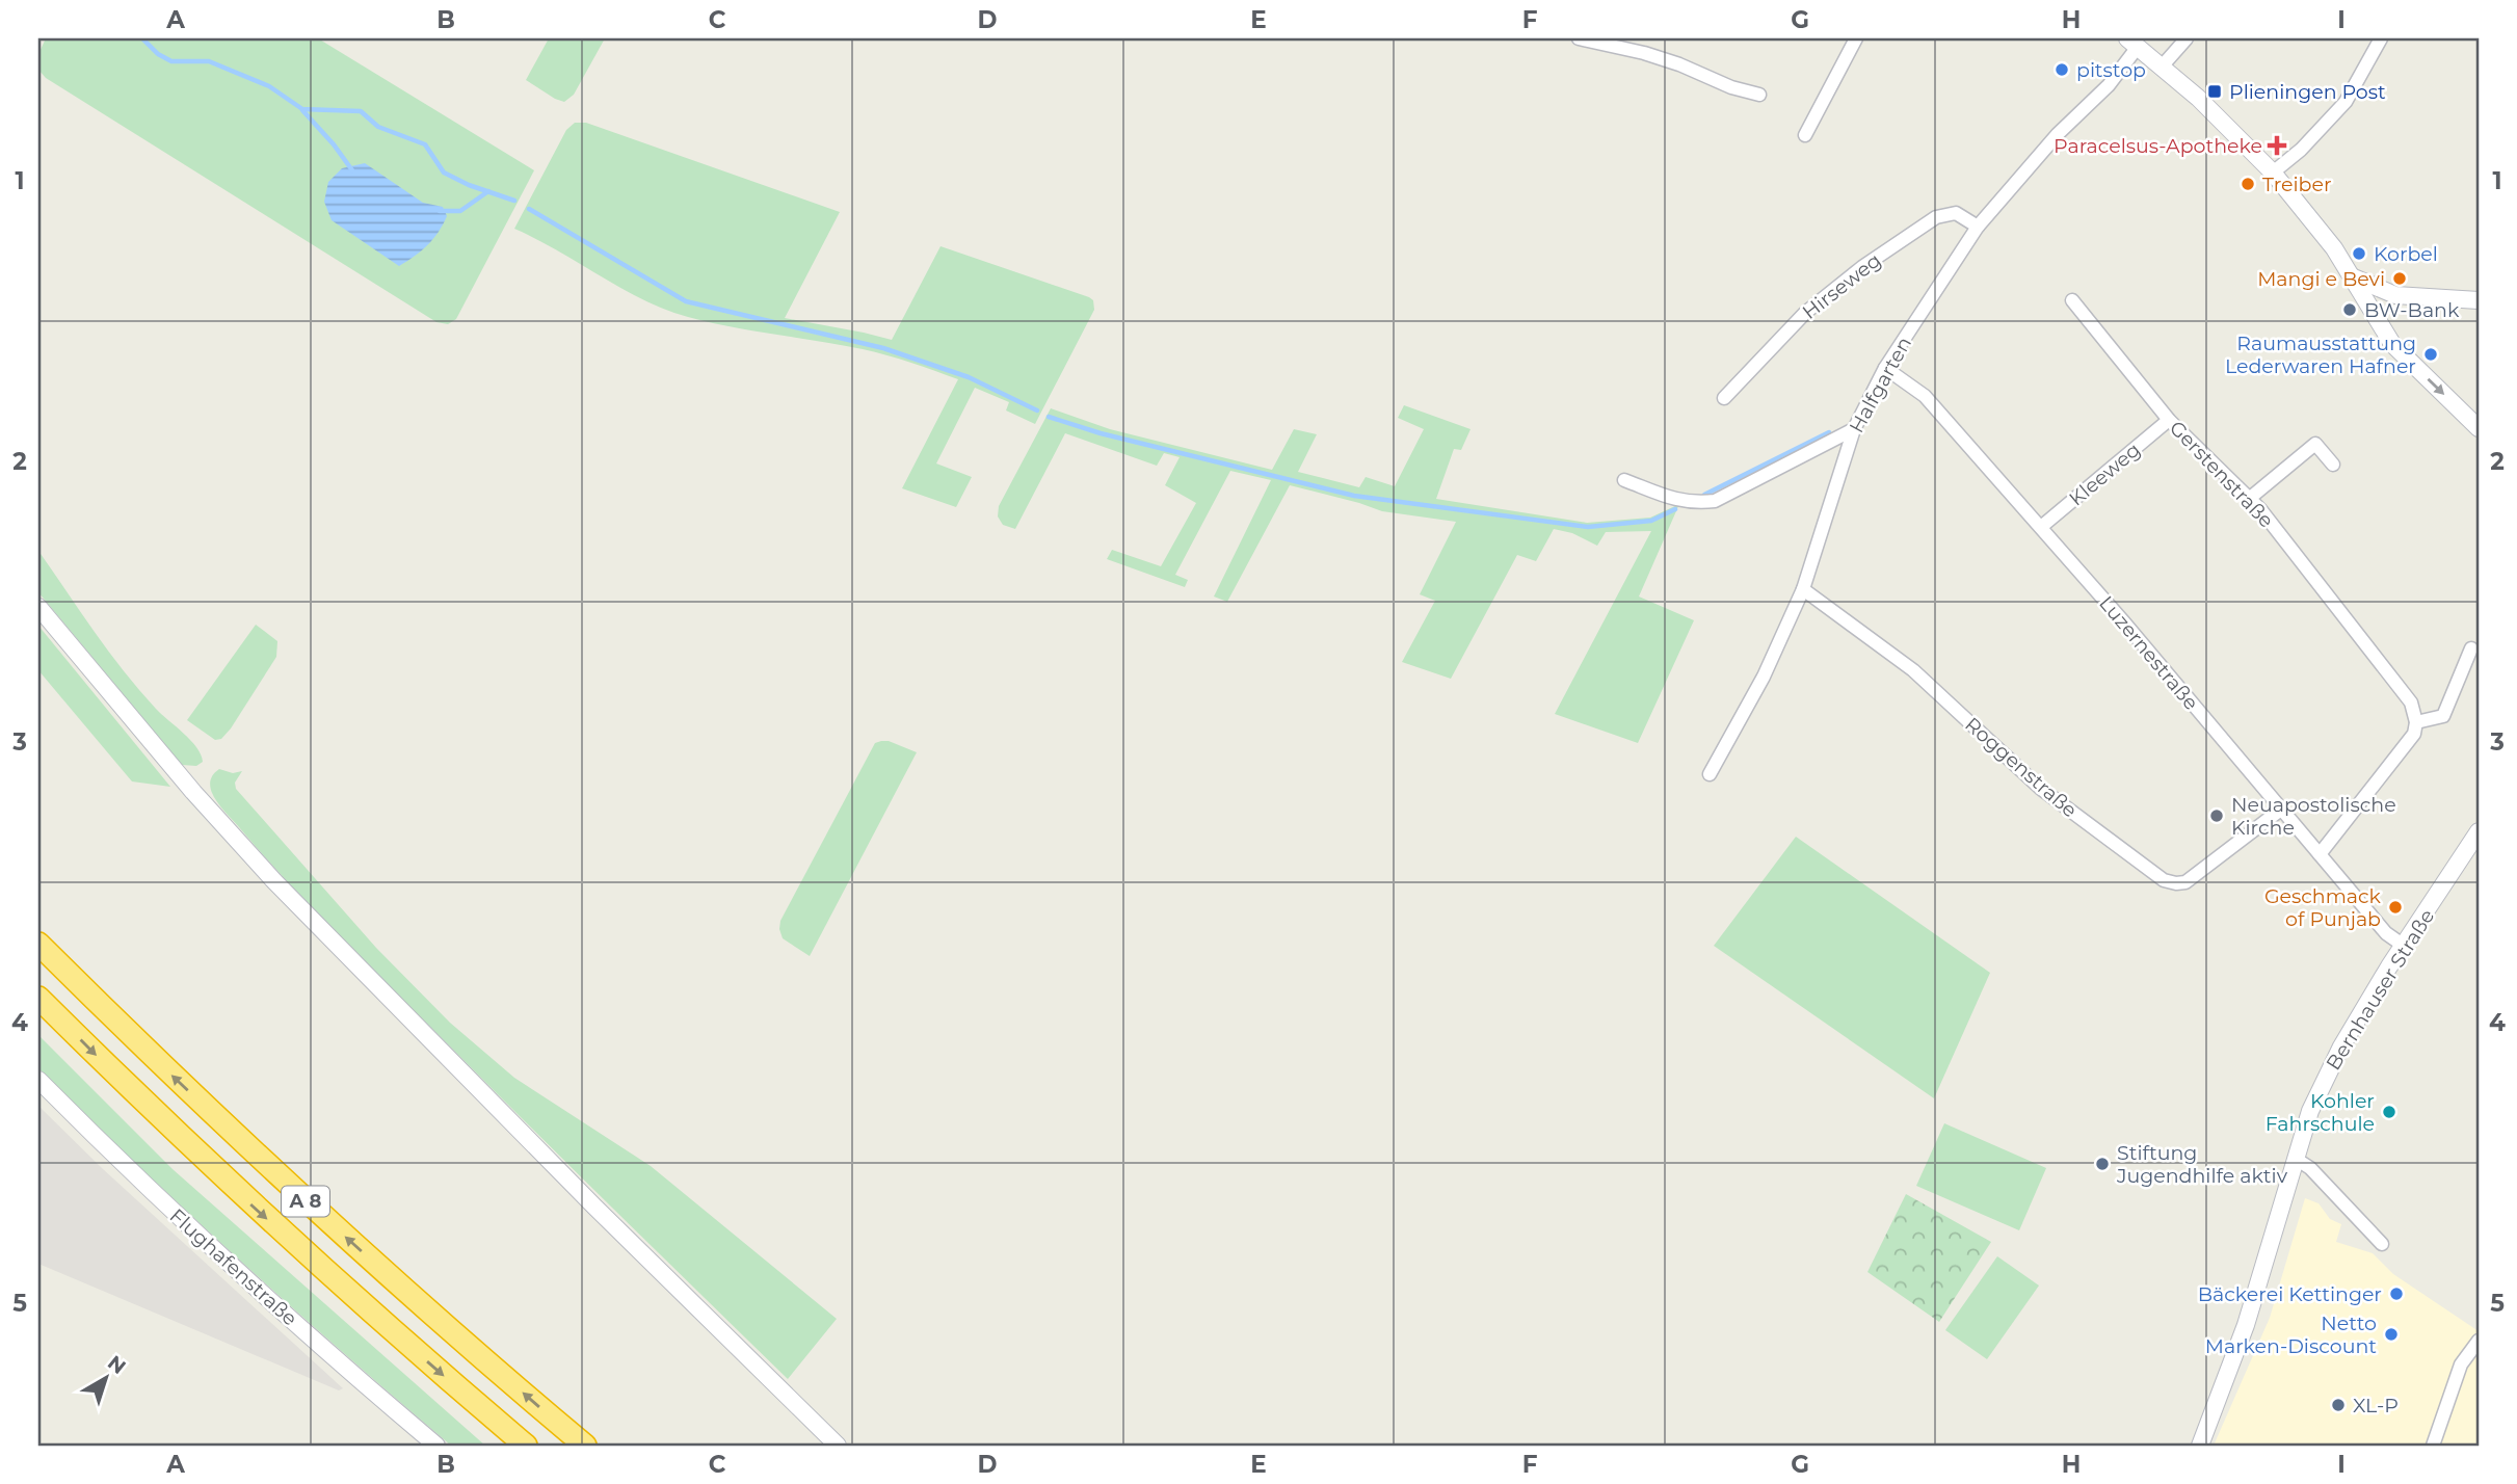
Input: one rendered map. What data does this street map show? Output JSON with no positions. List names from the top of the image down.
{
  "streets": {
    "highway": ["A 8"],
    "main road": ["Bernhauser Straße", "Flughafenstraße"],
    "street": [
      "Hirseweg",
      "Halfgarten",
      "Kleeweg",
      "Gerstenstraße",
      "Luzernestraße",
      "Roggenstraße"
    ]
  },
  "crossings": [
    ["Hirseweg", "Halfgarten"],
    ["Halfgarten", "Luzernestraße"],
    ["Halfgarten", "Roggenstraße"],
    ["Kleeweg", "Gerstenstraße"],
    ["Kleeweg", "Luzernestraße"],
    ["Luzernestraße", "Roggenstraße"],
    ["Luzernestraße", "Bernhauser Straße"]
  ],
  "places": {
    "other": [
      "pitstop",
      "Treiber",
      "Korbel",
      "Mangi e Bevi",
      "BW-Bank",
      "Raumausstattung Lederwaren Hafner",
      "Neuapostolische Kirche",
      "Geschmack of Punjab",
      "Kohler Fahrschule",
      "Stiftung Jugendhilfe aktiv",
      "Bäckerei Kettinger",
      "Netto Marken-Discount",
      "XL-P"
    ],
    "transit": ["Plieningen Post"],
    "health": ["Paracelsus-Apotheke"]
  },
  "north": "top right",
  "grid": {
    "columns": [
      "A",
      "B",
      "C",
      "D",
      "E",
      "F",
      "G",
      "H",
      "I"
    ],
    "rows": [
      "1",
      "2",
      "3",
      "4",
      "5"
    ]
  }
}
